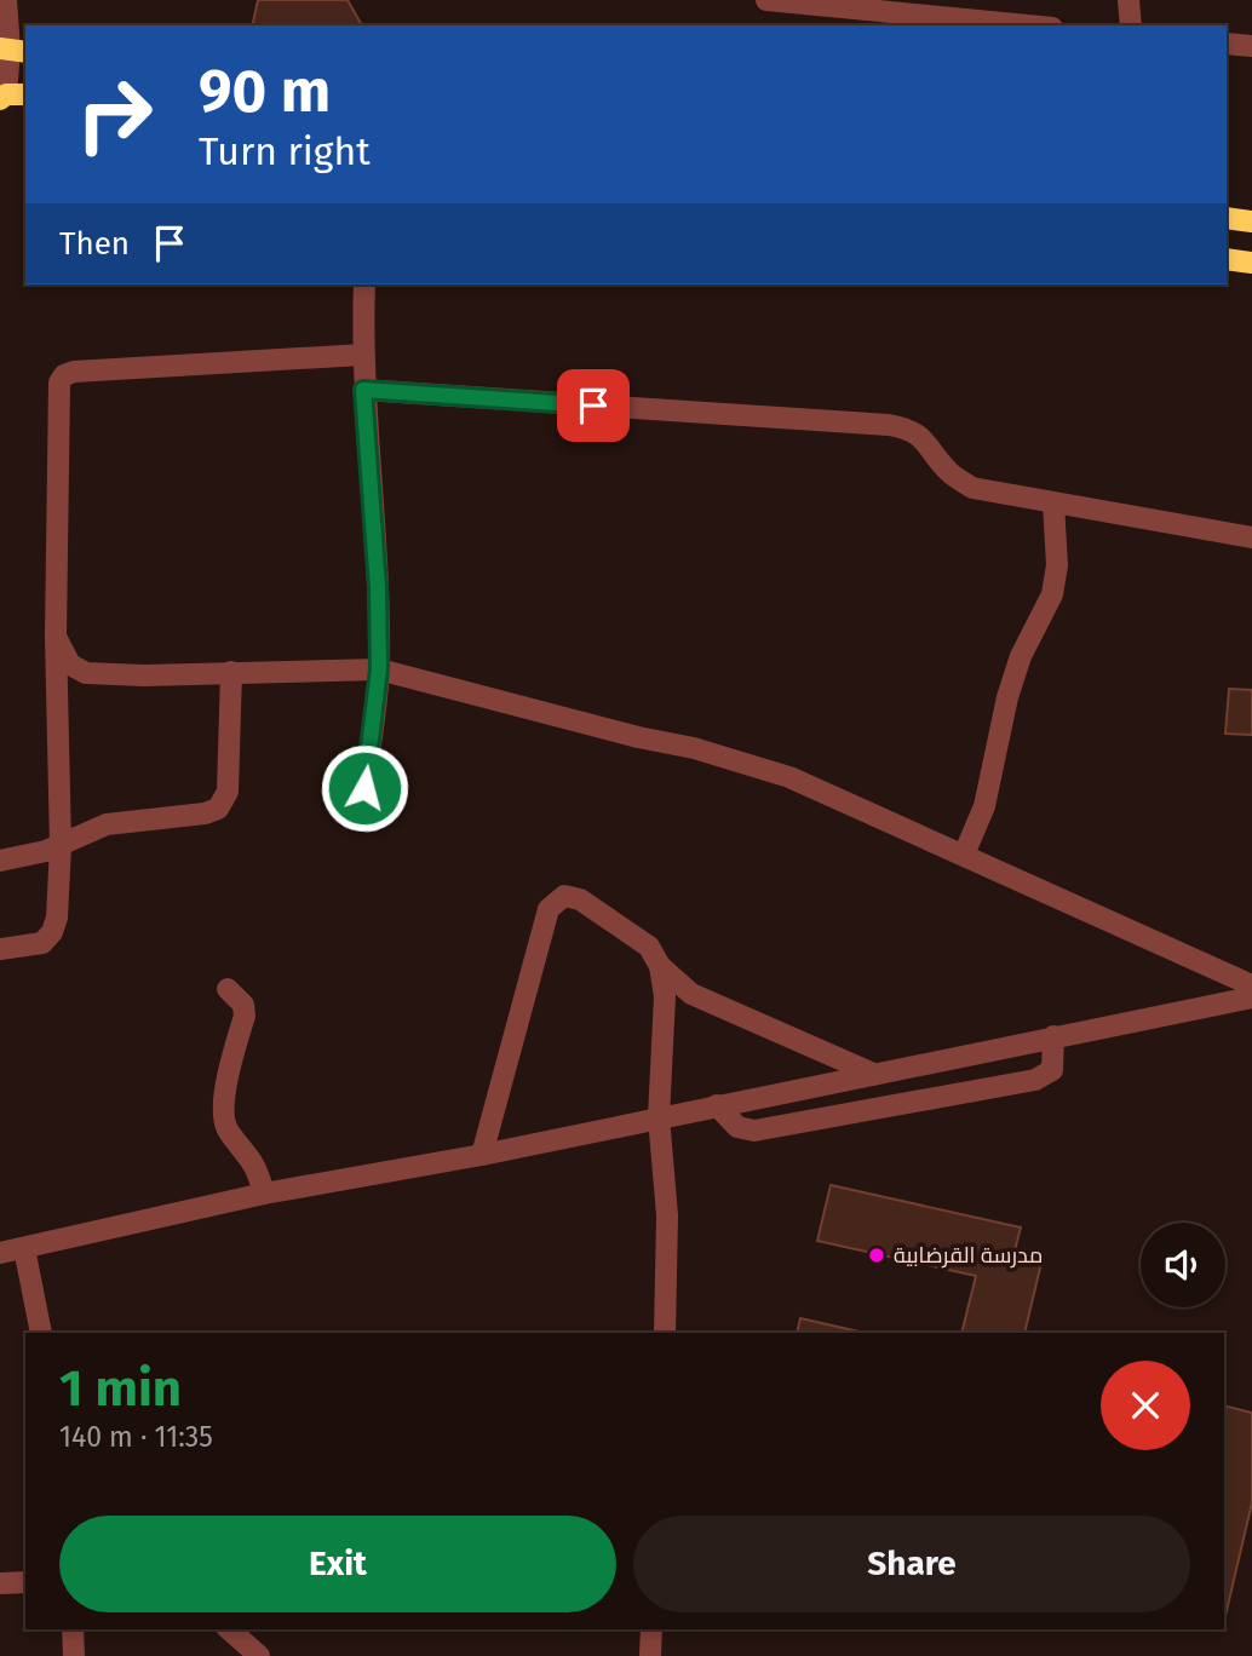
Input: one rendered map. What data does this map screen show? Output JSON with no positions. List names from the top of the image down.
{
  "places": ["مدرسة القرضابية"],
  "page": {
    "turn": ["90 m", "Turn right"],
    "then": "Then",
    "heading": ["1 min", "140 m · 11:35"],
    "buttons": ["Exit", "Share"]
  }
}
